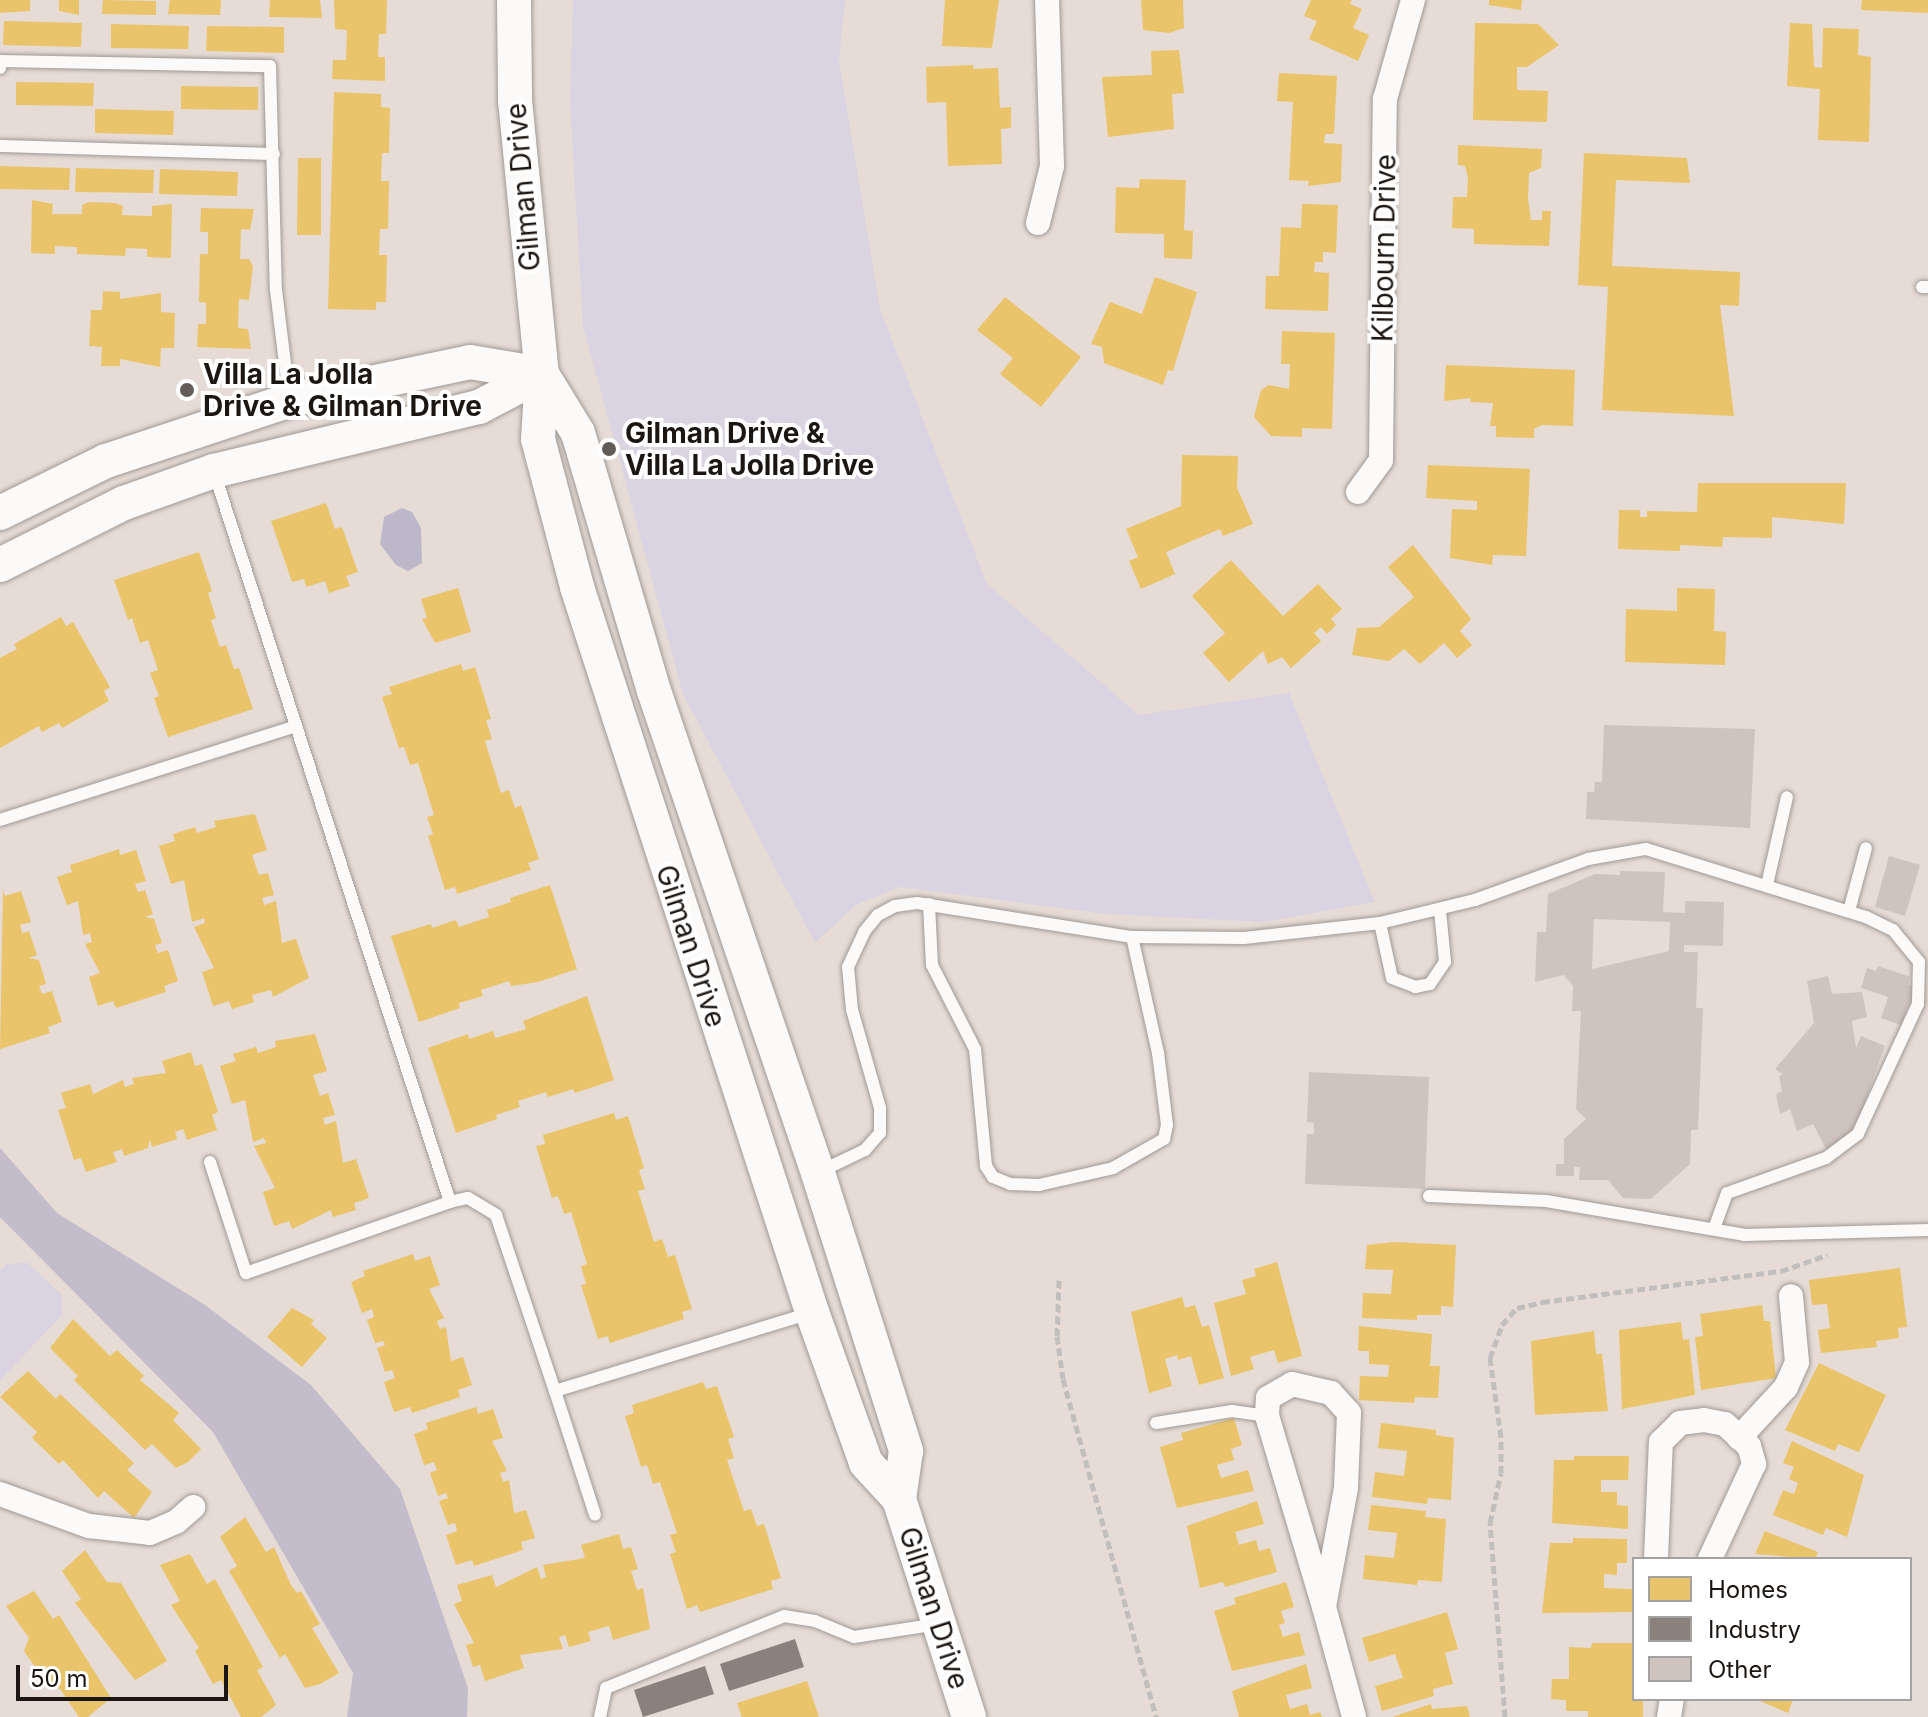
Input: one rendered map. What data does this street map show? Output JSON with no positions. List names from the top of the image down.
{
  "streets": {
    "main road": ["Gilman Drive"],
    "street": ["Kilbourn Drive"]
  },
  "places": ["Villa La Jolla Drive & Gilman Drive", "Gilman Drive & Villa La Jolla Drive"],
  "legend": ["Homes", "Industry", "Other"],
  "scale_bar": "50 m"
}
